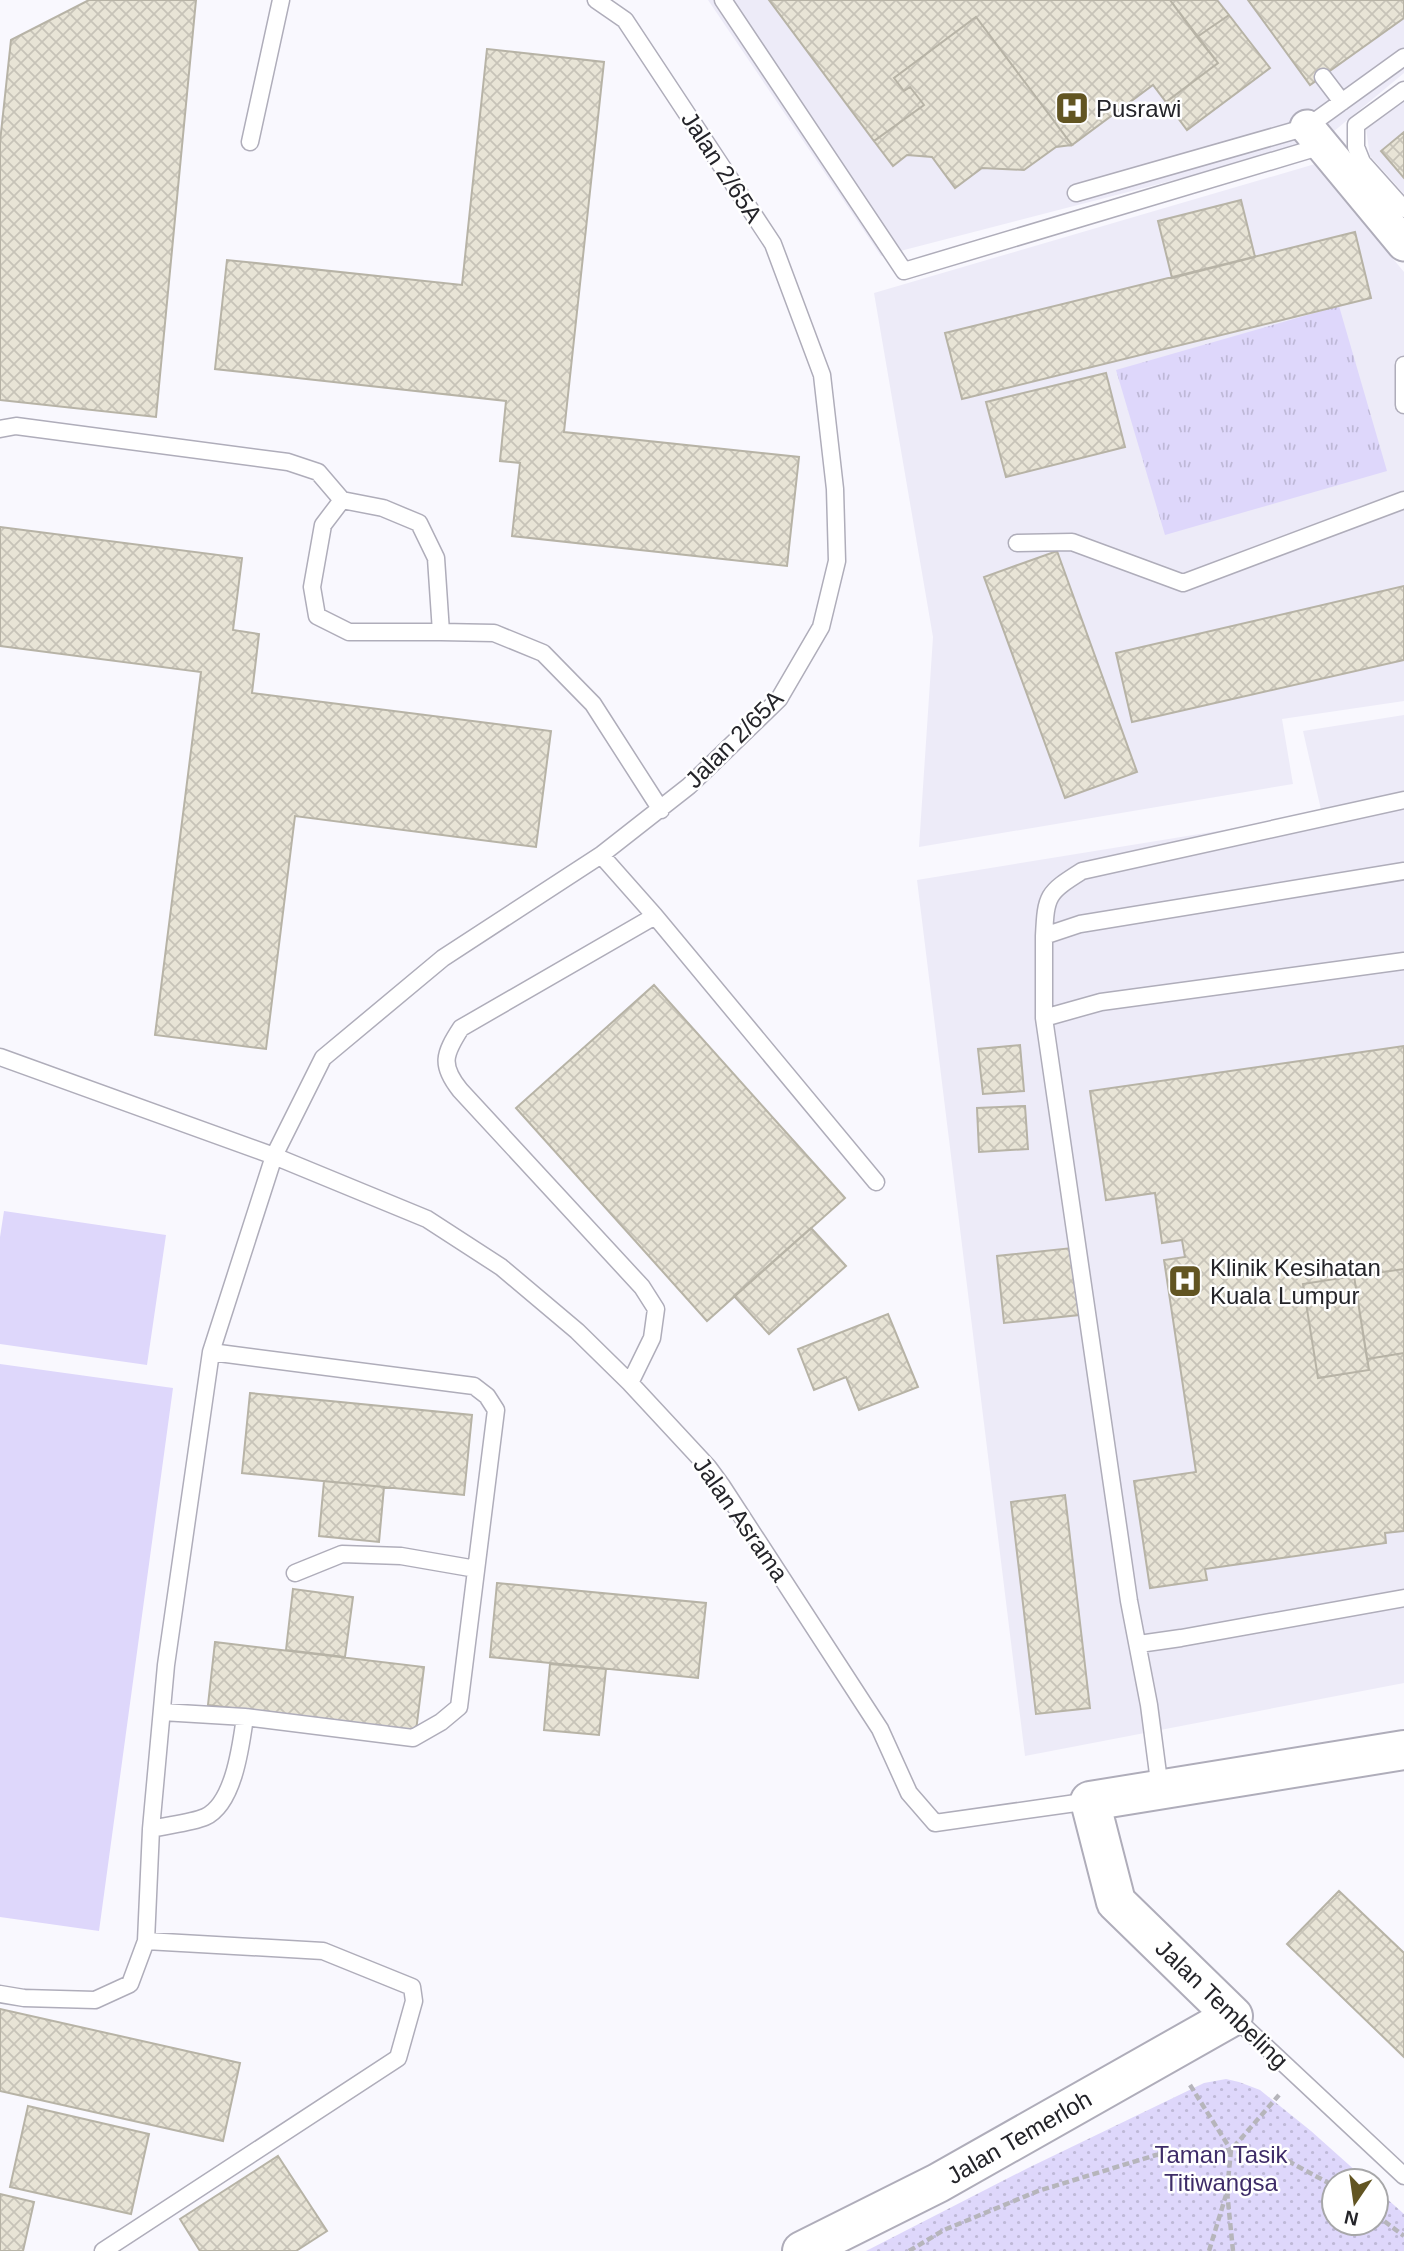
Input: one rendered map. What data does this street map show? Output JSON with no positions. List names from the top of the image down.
{
  "streets": {
    "street": ["Jalan Tembeling", "Jalan Temerloh"],
    "lane": ["Jalan 2/65A", "Jalan Asrama"]
  },
  "crossings": [
    ["Jalan 2/65A", "Jalan Asrama"],
    ["Jalan Asrama", "Jalan Tembeling"],
    ["Jalan Tembeling", "Jalan Temerloh"]
  ],
  "parks": ["Taman Tasik Titiwangsa"],
  "places": {
    "hospital": ["Pusrawi", "Klinik Kesihatan Kuala Lumpur"]
  },
  "north": "bottom"
}
